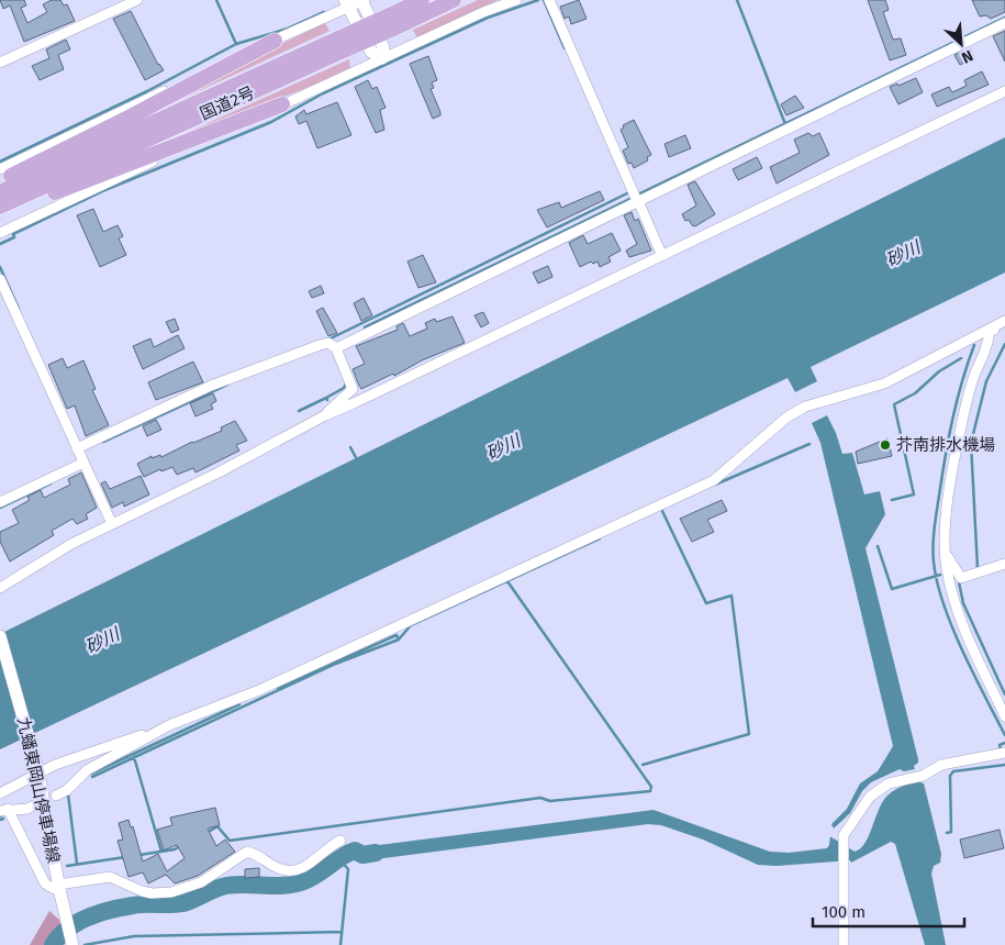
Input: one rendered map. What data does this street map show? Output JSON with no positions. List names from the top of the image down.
{
  "streets": {
    "highway": ["国道2号"],
    "main road": ["九蟠東岡山停車場線"]
  },
  "water": ["砂川"],
  "places": ["芥南排水機場"],
  "scale_bar": "100 m",
  "north": "bottom right"
}
